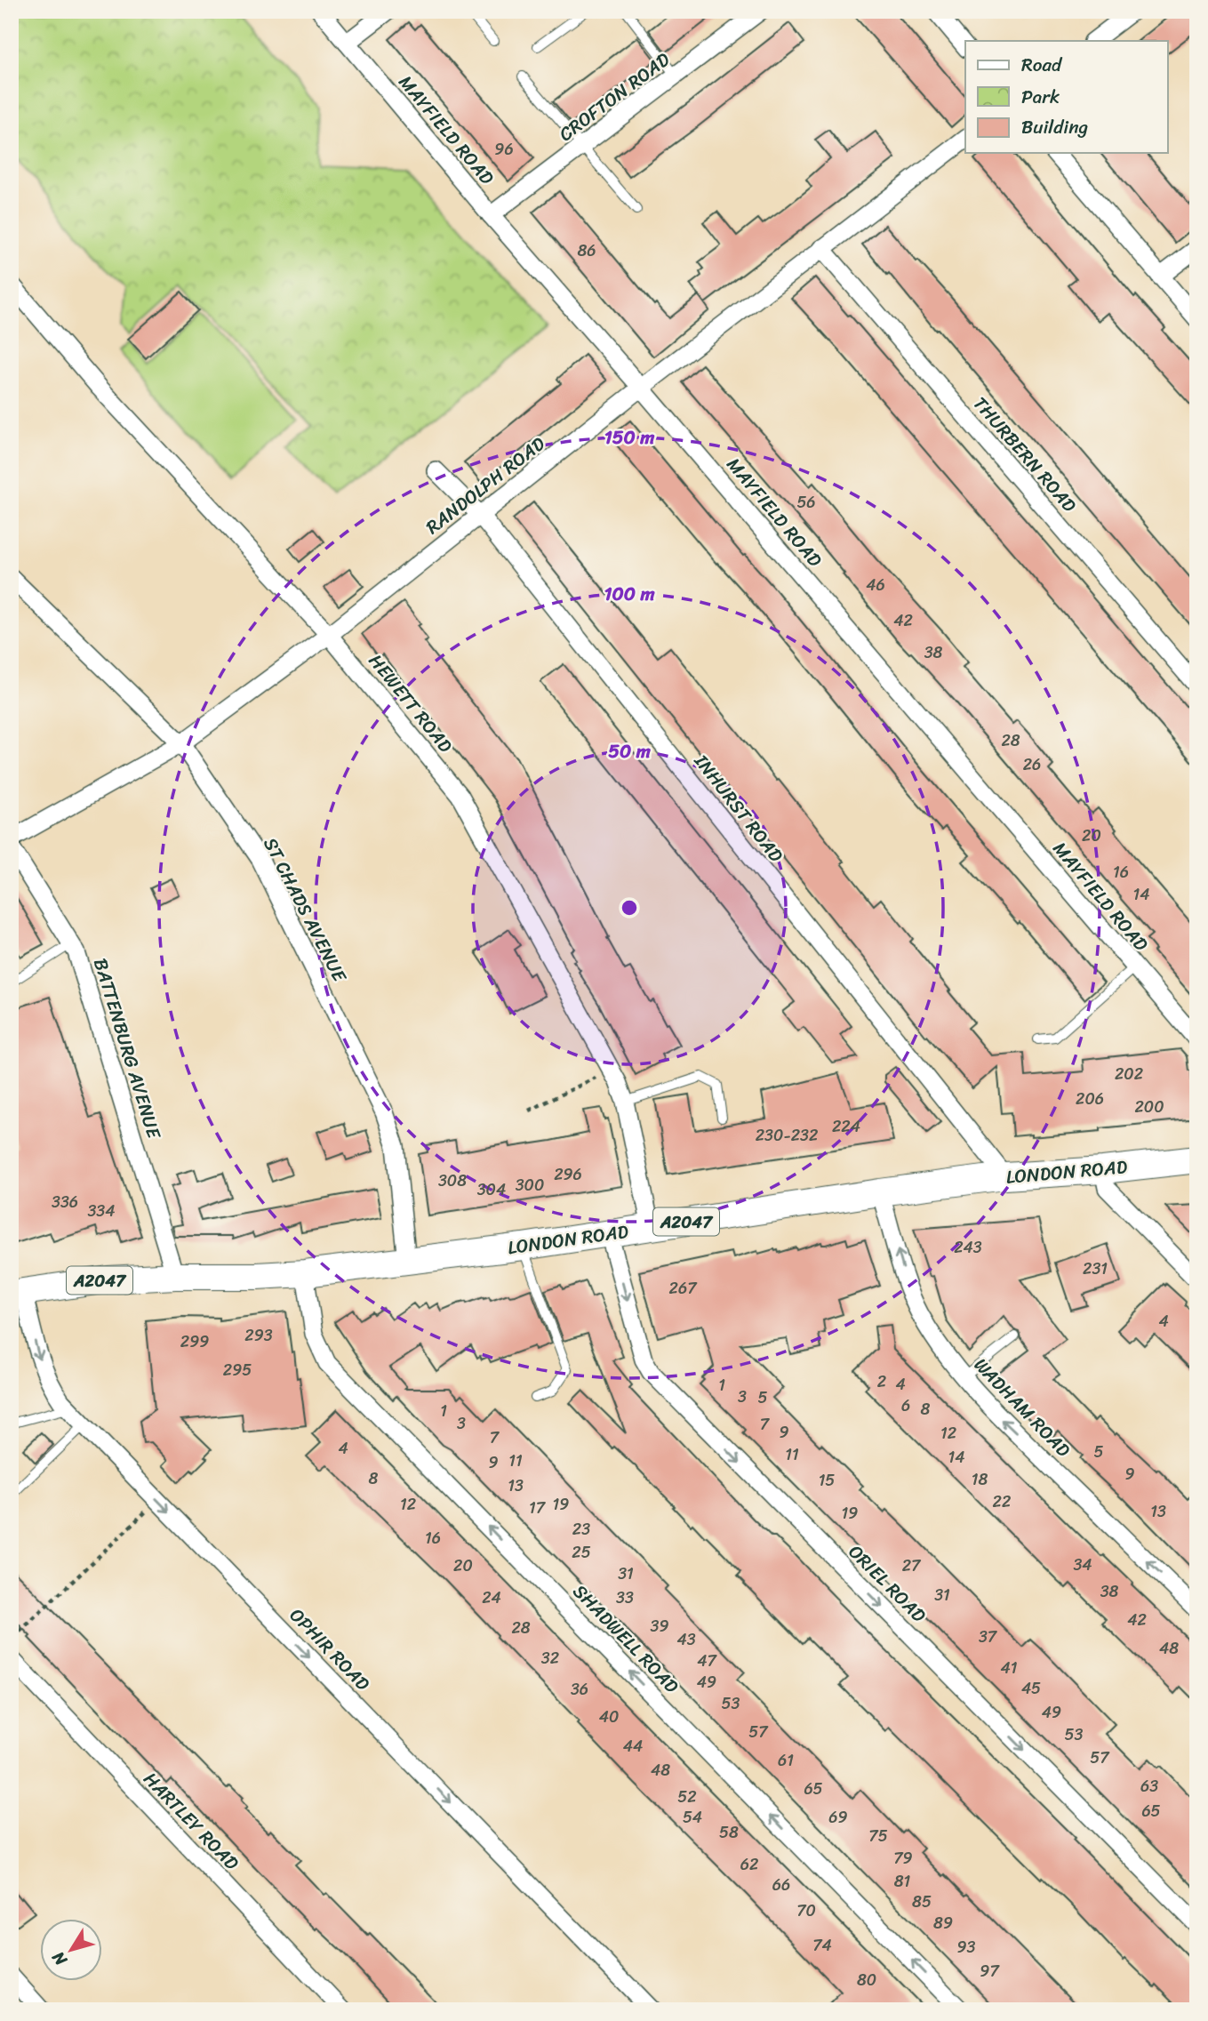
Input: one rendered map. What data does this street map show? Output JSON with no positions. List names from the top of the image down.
{
  "streets": {
    "main road": ["LONDON ROAD", "A2047"],
    "street": [
      "CROFTON ROAD",
      "MAYFIELD ROAD",
      "THURBERN ROAD",
      "RANDOLPH ROAD",
      "HEWETT ROAD",
      "INHURST ROAD",
      "ST CHADS AVENUE",
      "BATTENBURG AVENUE",
      "WADHAM ROAD",
      "ORIEL ROAD",
      "SHADWELL ROAD",
      "OPHIR ROAD",
      "HARTLEY ROAD"
    ]
  },
  "crossings": [
    ["CROFTON ROAD", "MAYFIELD ROAD"],
    ["MAYFIELD ROAD", "RANDOLPH ROAD"],
    ["THURBERN ROAD", "RANDOLPH ROAD"],
    ["RANDOLPH ROAD", "HEWETT ROAD"],
    ["RANDOLPH ROAD", "INHURST ROAD"],
    ["RANDOLPH ROAD", "ST CHADS AVENUE"],
    ["HEWETT ROAD", "LONDON ROAD"],
    ["INHURST ROAD", "LONDON ROAD"],
    ["ST CHADS AVENUE", "LONDON ROAD"],
    ["BATTENBURG AVENUE", "LONDON ROAD"],
    ["LONDON ROAD", "WADHAM ROAD"],
    ["LONDON ROAD", "ORIEL ROAD"],
    ["LONDON ROAD", "SHADWELL ROAD"],
    ["LONDON ROAD", "OPHIR ROAD"]
  ],
  "one_way": [
    "WADHAM ROAD",
    "ORIEL ROAD",
    "SHADWELL ROAD",
    "OPHIR ROAD"
  ],
  "house_numbers": [
    "96",
    "86",
    "56",
    "46",
    "42",
    "38",
    "28",
    "26",
    "20",
    "16",
    "14",
    "202",
    "206",
    "200",
    "224",
    "230-232",
    "296",
    "308",
    "300",
    "304",
    "336",
    "334",
    "243",
    "231",
    "267",
    "4",
    "293",
    "299",
    "295",
    "2",
    "4",
    "1",
    "3",
    "5",
    "6",
    "8",
    "1",
    "3",
    "7",
    "9",
    "12",
    "7",
    "4",
    "5",
    "11",
    "14",
    "11",
    "9",
    "9",
    "8",
    "18",
    "15",
    "13",
    "22",
    "12",
    "19",
    "17",
    "13",
    "19",
    "23",
    "16",
    "25",
    "34",
    "20",
    "27",
    "31",
    "38",
    "31",
    "24",
    "33",
    "42",
    "39",
    "28",
    "37",
    "43",
    "48",
    "32",
    "47",
    "41",
    "49",
    "45",
    "36",
    "53",
    "49",
    "40",
    "57",
    "53",
    "44",
    "57",
    "61",
    "48",
    "63",
    "65",
    "52",
    "65",
    "54",
    "69",
    "58",
    "75",
    "79",
    "62",
    "81",
    "66",
    "85",
    "70",
    "89",
    "74",
    "93",
    "97",
    "80"
  ],
  "legend": ["Road", "Park", "Building"],
  "north": "bottom left",
  "rings": ["150 m", "100 m", "50 m"]
}
